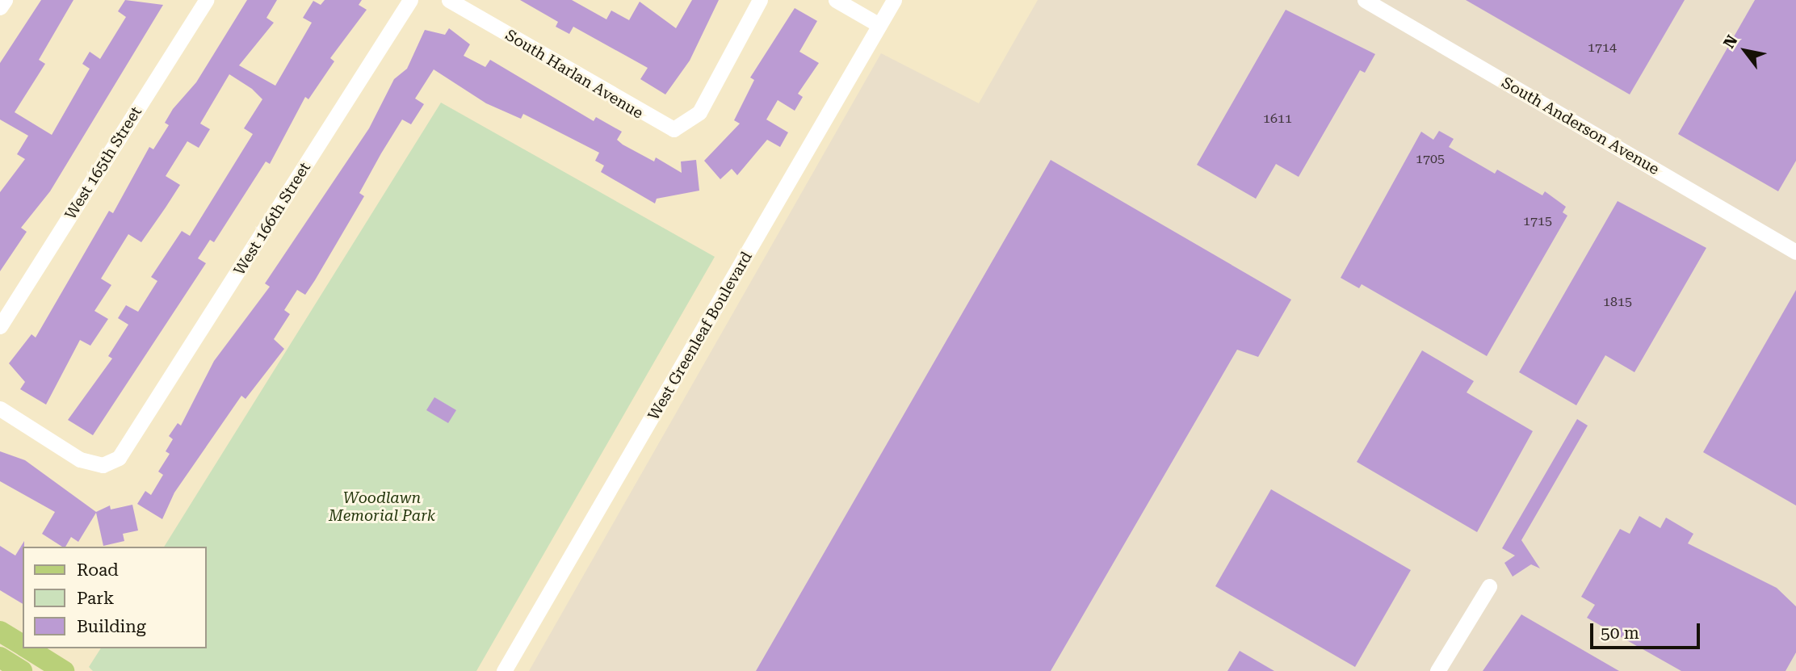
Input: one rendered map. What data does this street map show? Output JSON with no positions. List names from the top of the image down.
{
  "streets": {
    "street": [
      "South Harlan Avenue",
      "South Anderson Avenue",
      "West 165th Street",
      "West 166th Street",
      "West Greenleaf Boulevard"
    ]
  },
  "parks": ["Woodlawn Memorial Park"],
  "house_numbers": [
    "1714",
    "1611",
    "1705",
    "1715",
    "1815"
  ],
  "legend": ["Road", "Park", "Building"],
  "scale_bar": "50 m",
  "north": "top left"
}
